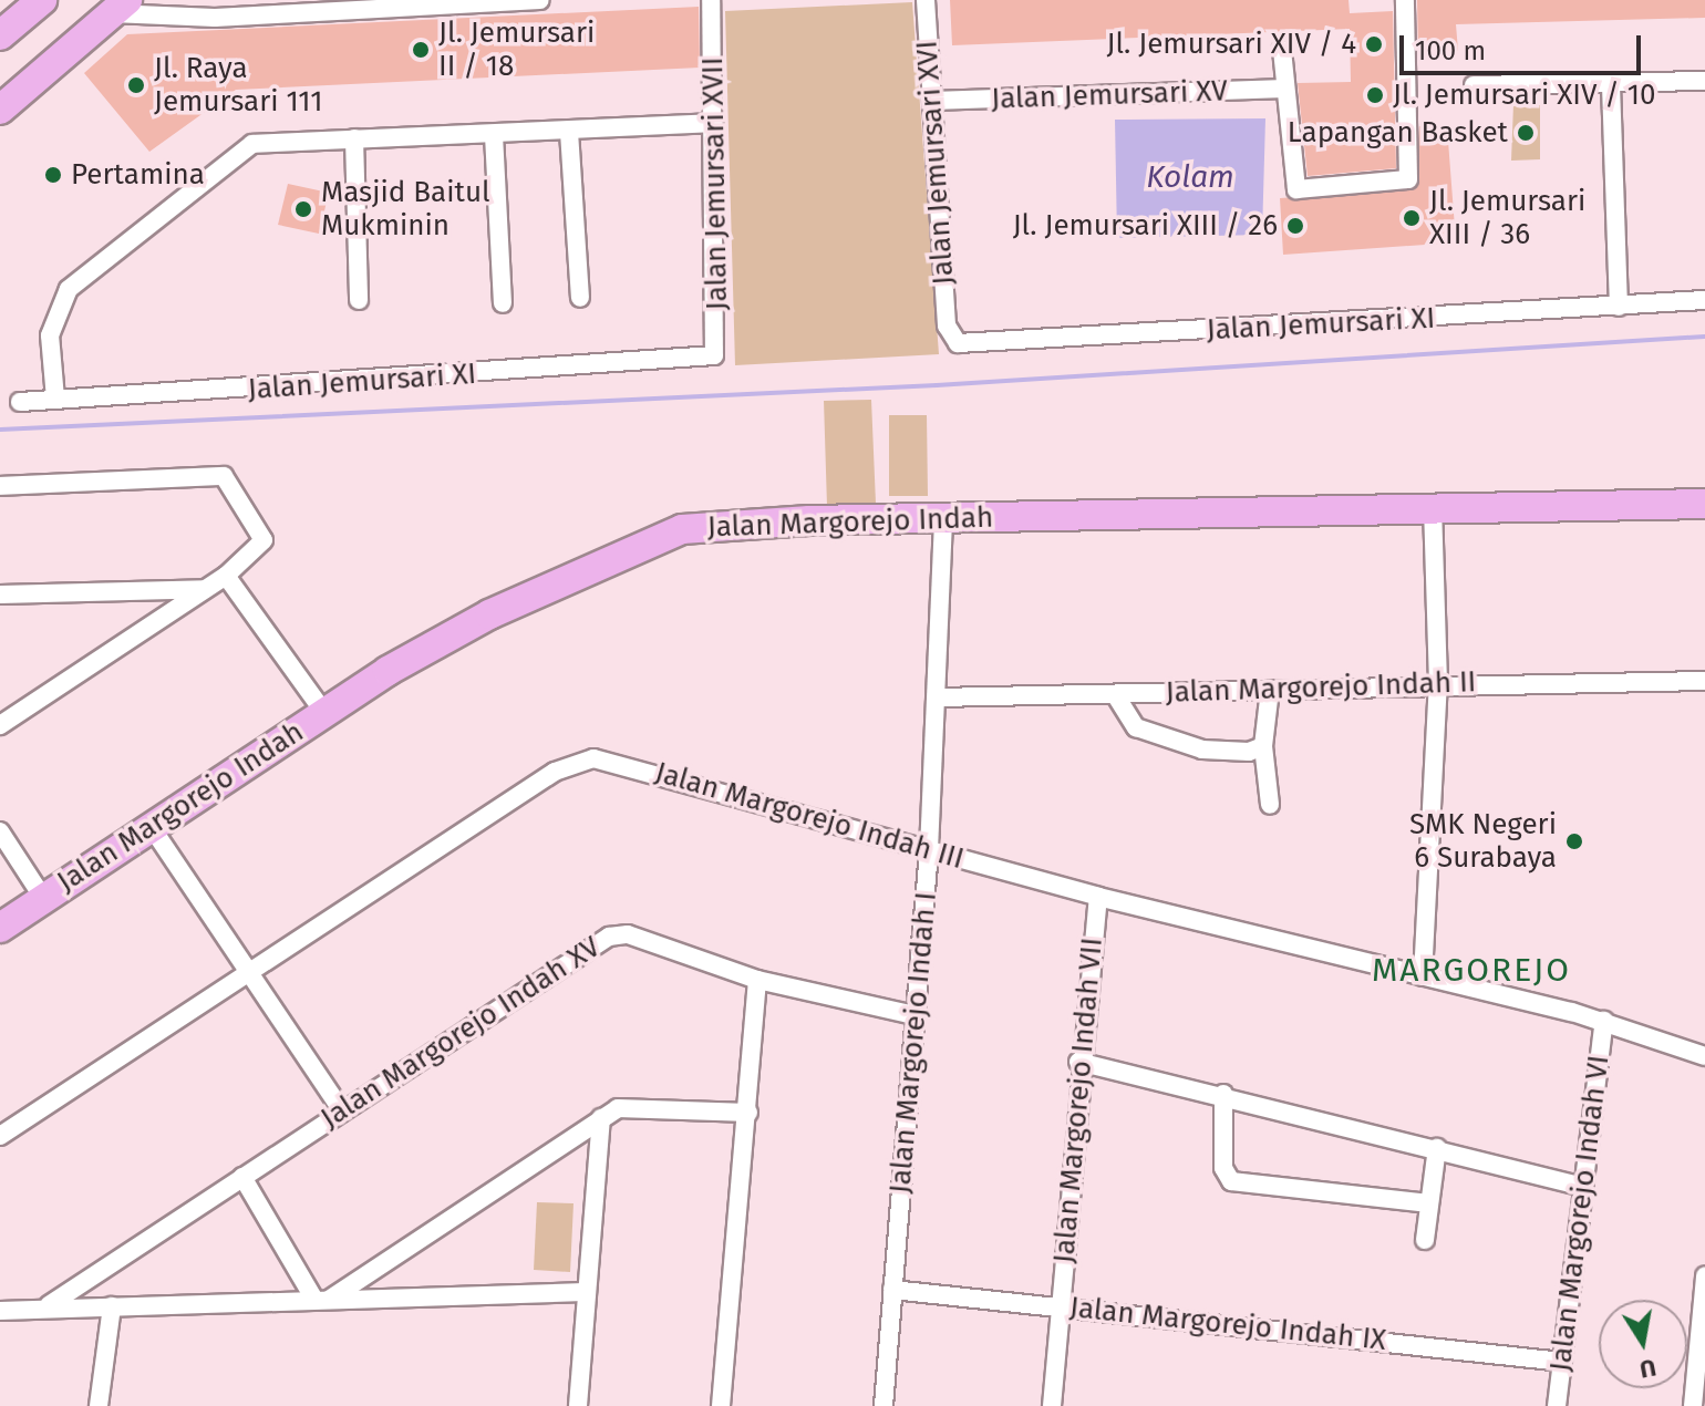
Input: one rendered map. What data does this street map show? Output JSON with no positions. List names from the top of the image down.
{
  "streets": {
    "main road": ["Jalan Margorejo Indah"],
    "street": [
      "Jalan Jemursari XV",
      "Jalan Jemursari XVI",
      "Jalan Jemursari XVII",
      "Jalan Jemursari XI",
      "Jalan Margorejo Indah II",
      "Jalan Margorejo Indah III",
      "Jalan Margorejo Indah XV",
      "Jalan Margorejo Indah I",
      "Jalan Margorejo Indah VII",
      "Jalan Margorejo Indah VI",
      "Jalan Margorejo Indah IX"
    ]
  },
  "crossings": [
    ["Jalan Jemursari XV", "Jalan Jemursari XVI"],
    ["Jalan Jemursari XVI", "Jalan Jemursari XI"],
    ["Jalan Jemursari XVII", "Jalan Jemursari XI"],
    ["Jalan Margorejo Indah", "Jalan Margorejo Indah I"],
    ["Jalan Margorejo Indah II", "Jalan Margorejo Indah I"],
    ["Jalan Margorejo Indah III", "Jalan Margorejo Indah I"],
    ["Jalan Margorejo Indah III", "Jalan Margorejo Indah VII"],
    ["Jalan Margorejo Indah III", "Jalan Margorejo Indah VI"],
    ["Jalan Margorejo Indah XV", "Jalan Margorejo Indah I"],
    ["Jalan Margorejo Indah I", "Jalan Margorejo Indah IX"],
    ["Jalan Margorejo Indah VII", "Jalan Margorejo Indah IX"],
    ["Jalan Margorejo Indah VI", "Jalan Margorejo Indah IX"]
  ],
  "districts": ["MARGOREJO"],
  "water": ["Kolam"],
  "places": [
    "Jl. Jemursari XIV / 4",
    "Jl. Jemursari II / 18",
    "Jl. Raya Jemursari 111",
    "Jl. Jemursari XIV / 10",
    "Lapangan Basket",
    "Pertamina",
    "Masjid Baitul Mukminin",
    "Jl. Jemursari XIII / 36",
    "Jl. Jemursari XIII / 26",
    "SMK Negeri 6 Surabaya"
  ],
  "scale_bar": "100 m",
  "north": "bottom"
}
